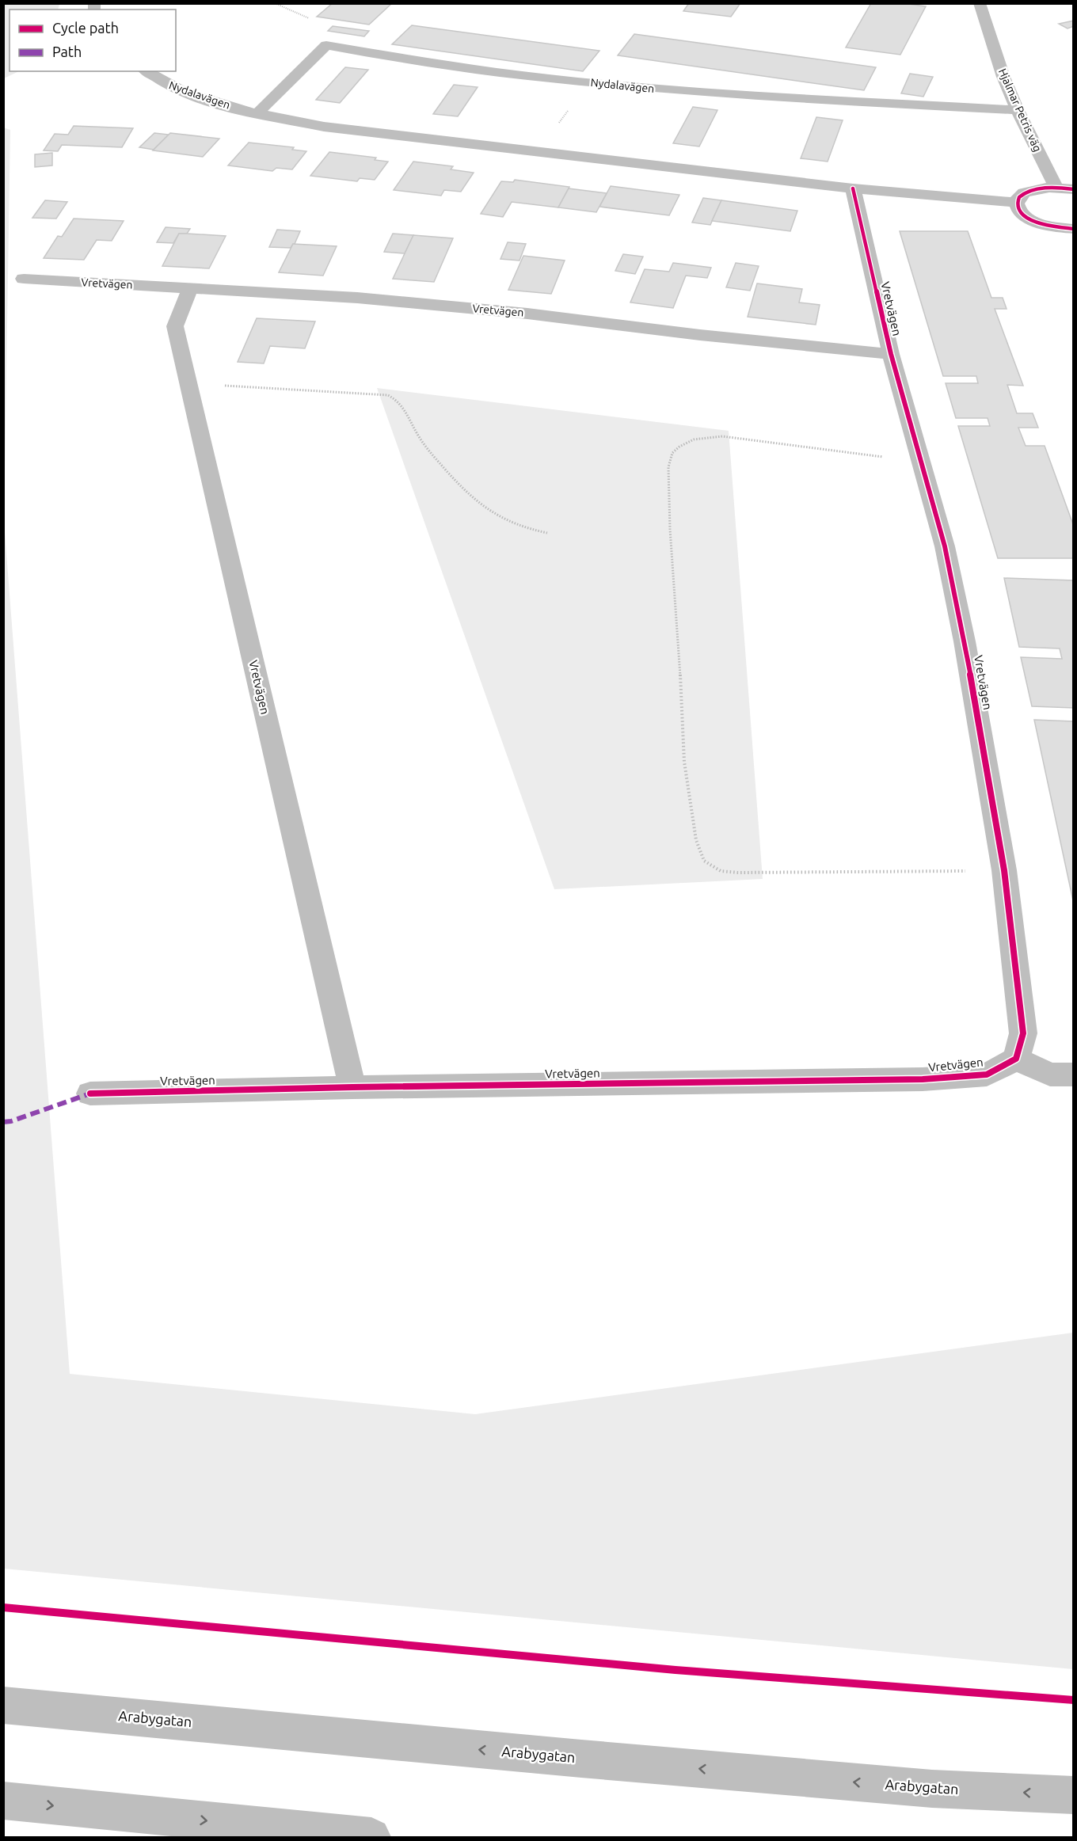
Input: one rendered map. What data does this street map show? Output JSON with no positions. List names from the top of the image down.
{
  "streets": {
    "street": [
      "Nydalavägen",
      "Hjalmar Petris väg",
      "Vretvägen",
      "Arabygatan"
    ]
  },
  "crossings": [
    ["Nydalavägen", "Hjalmar Petris väg"],
    ["Nydalavägen", "Vretvägen"]
  ],
  "legend": ["Cycle path", "Path"]
}
